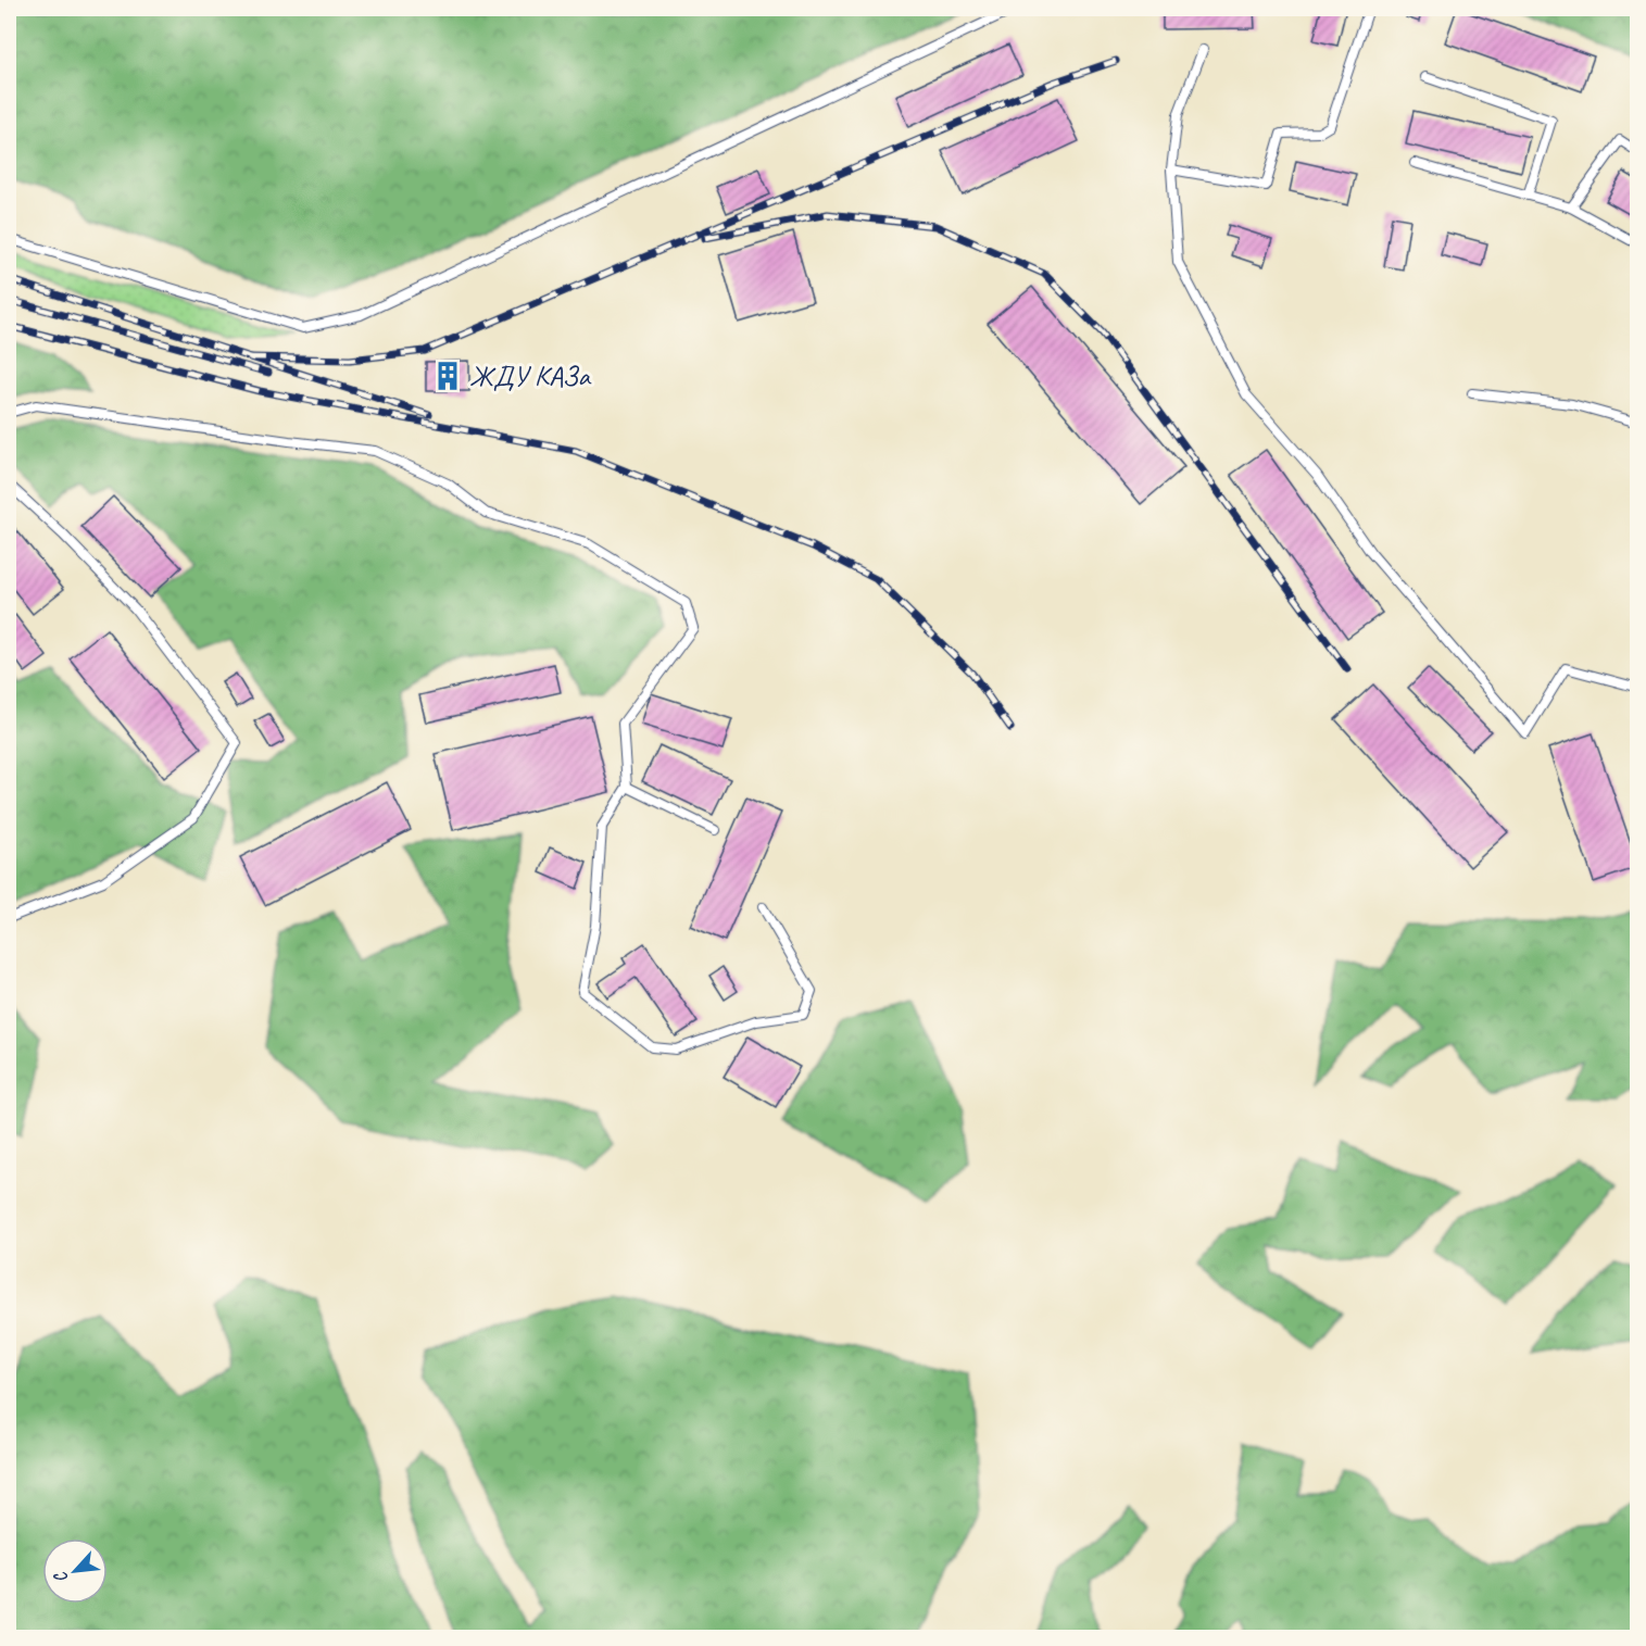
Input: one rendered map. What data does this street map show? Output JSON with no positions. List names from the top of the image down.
{
  "places": {
    "building": ["ЖДУ КАЗа"]
  },
  "north": "bottom left"
}
